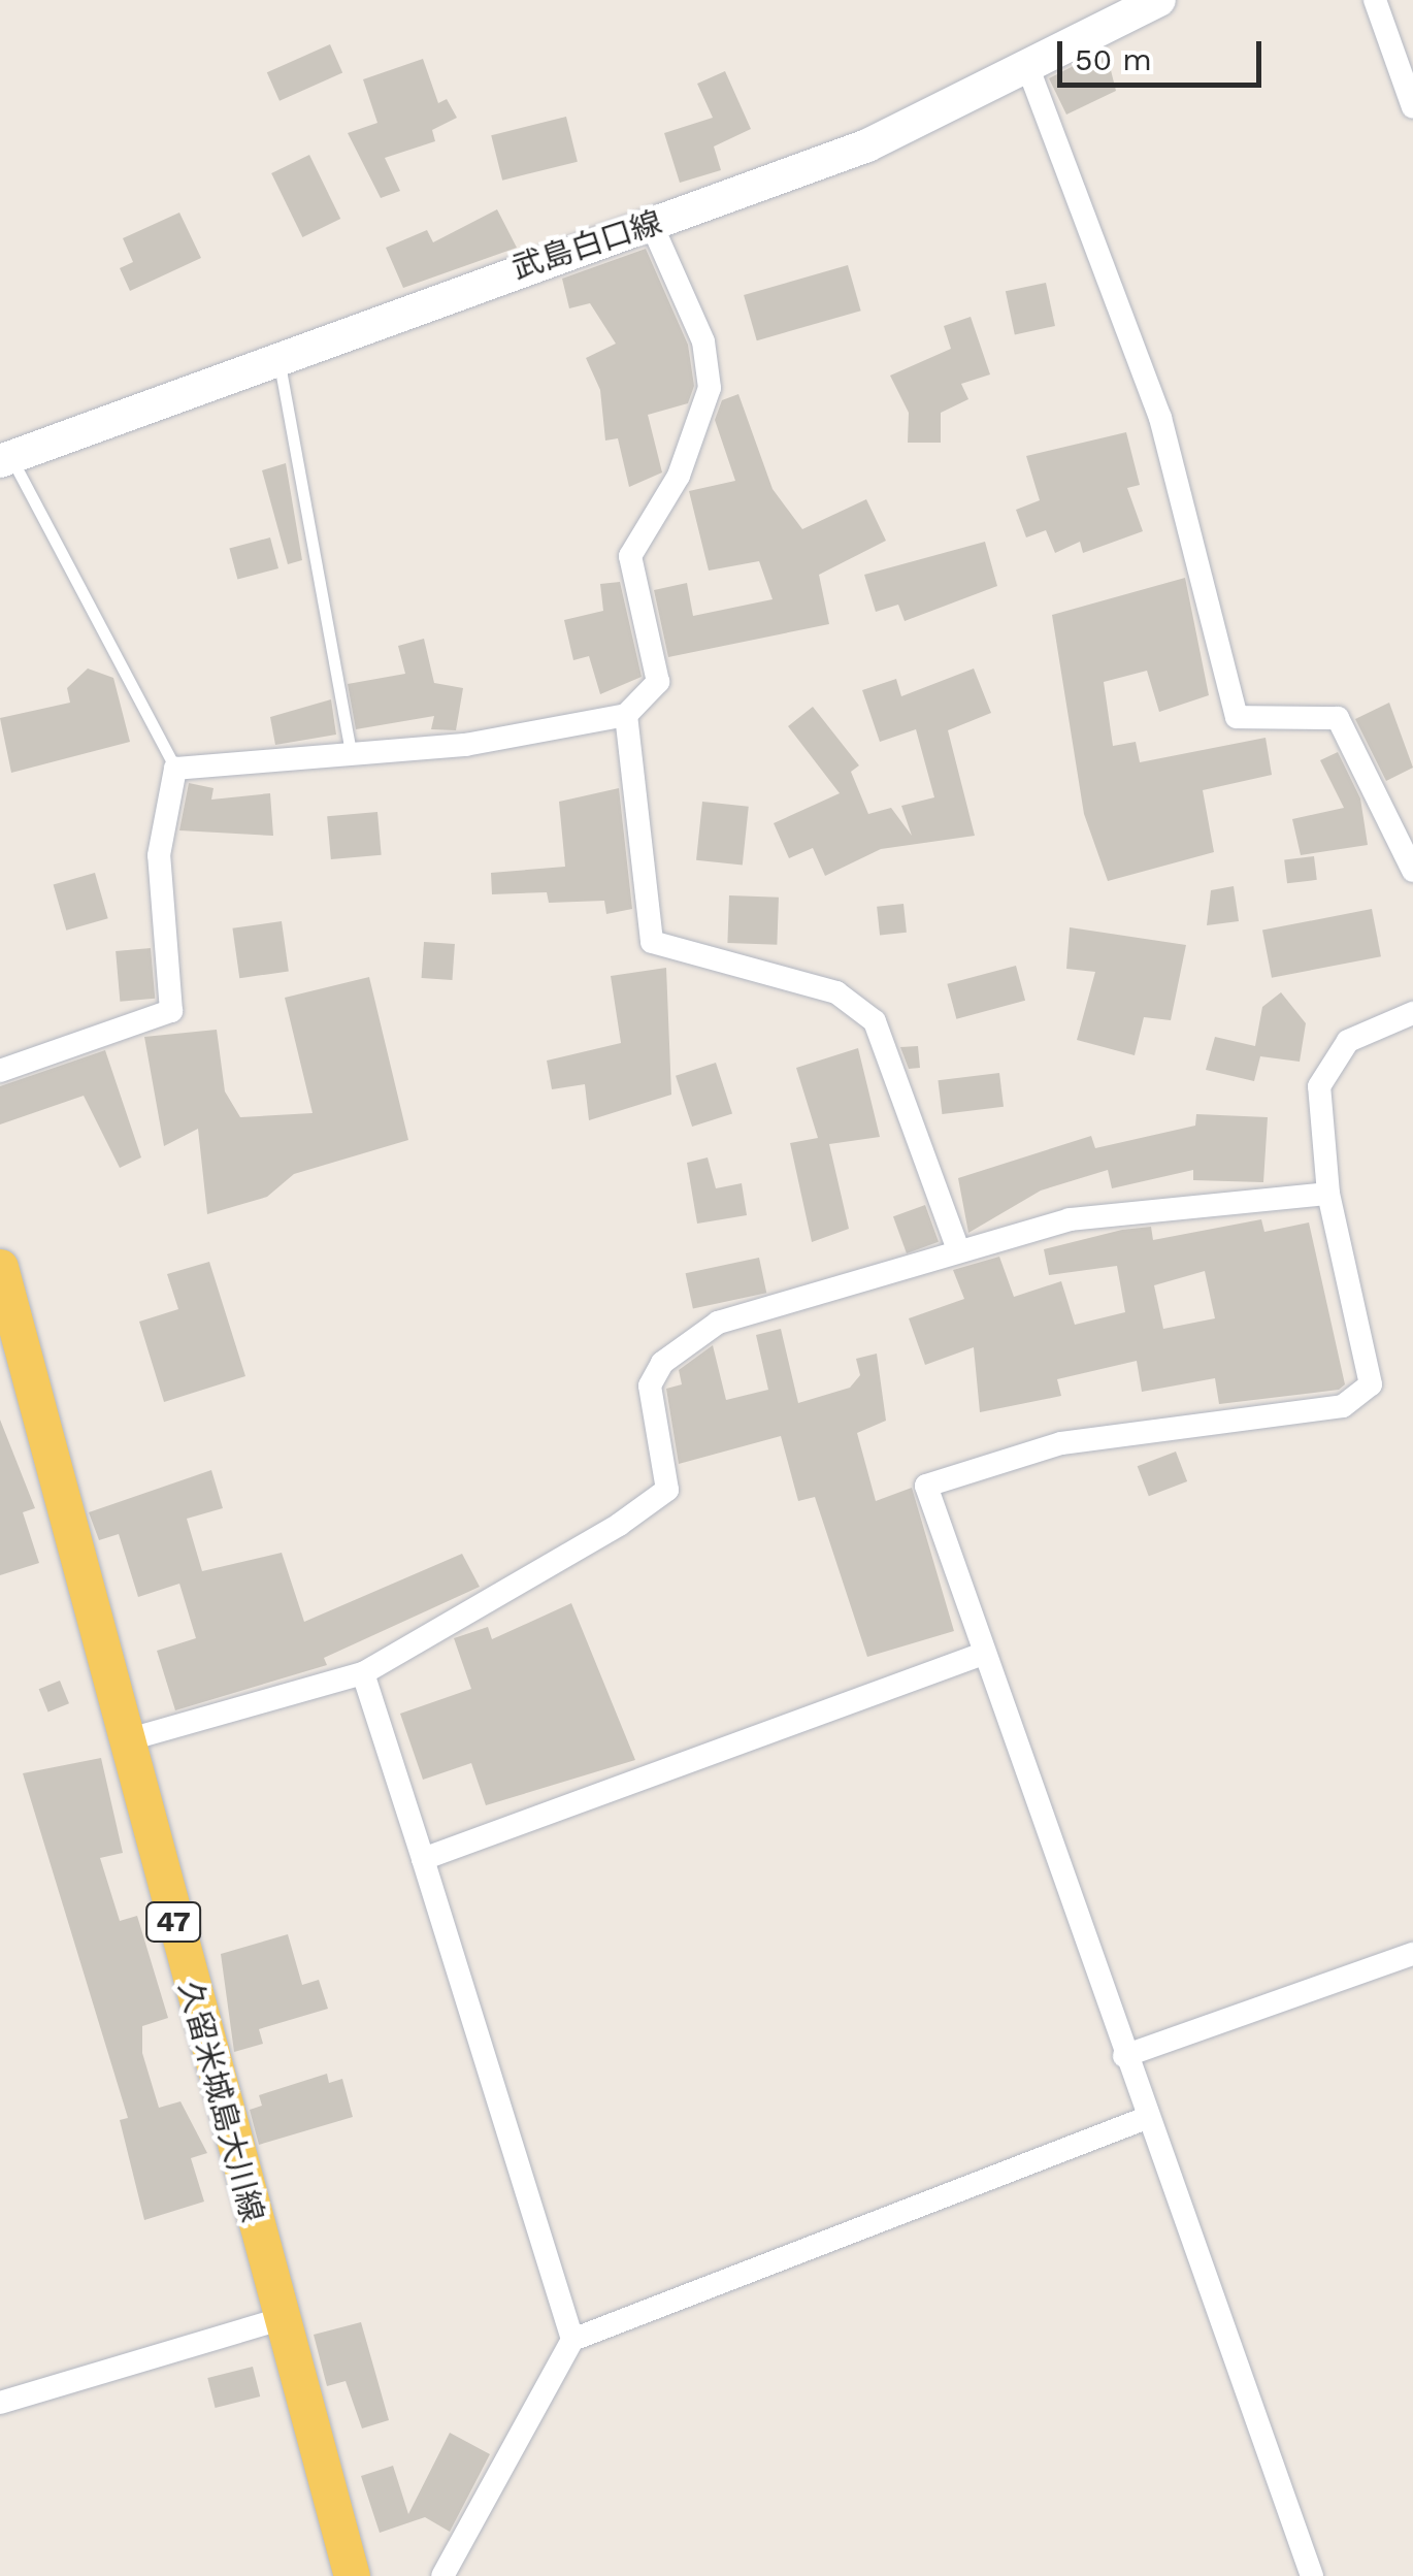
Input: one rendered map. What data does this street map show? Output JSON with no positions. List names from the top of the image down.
{
  "streets": {
    "main road": ["武島白口線", "47", "久留米城島大川線"]
  },
  "scale_bar": "50 m"
}
